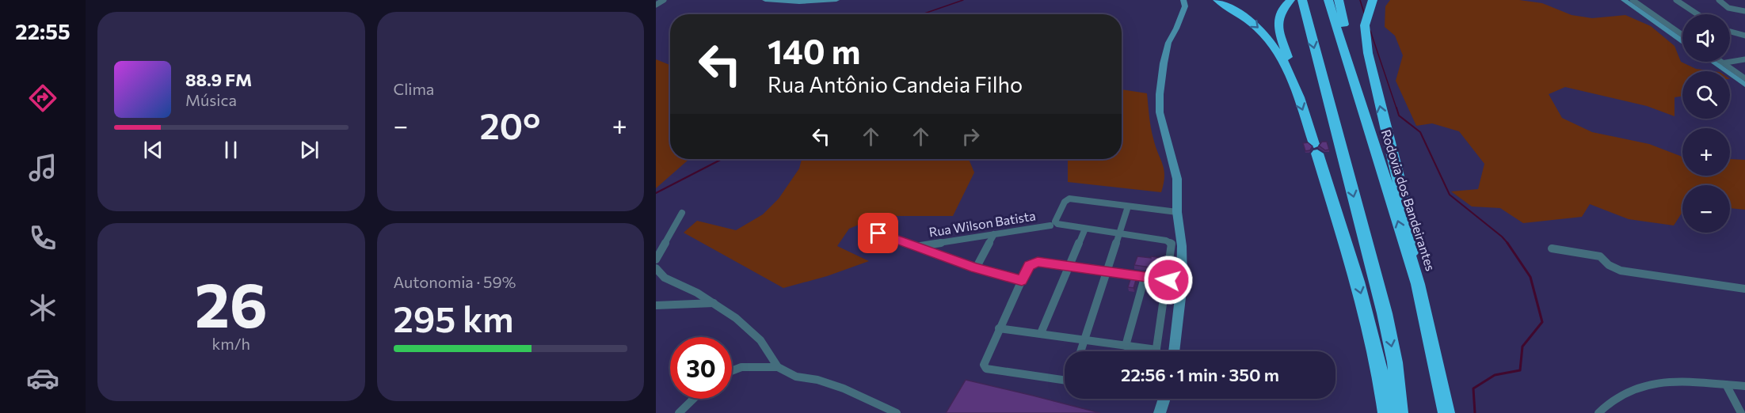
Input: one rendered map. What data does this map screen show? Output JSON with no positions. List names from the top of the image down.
{
  "streets": {
    "highway": ["Rodovia dos Bandeirantes"],
    "street": ["Rua Wilson Batista"]
  },
  "page": {
    "tabs": "22:55",
    "tile": [
      "Clima",
      ["26", "km/h"],
      ["Autonomia · 59%", "295 km"]
    ],
    "map_buttons": ["+", "−"],
    "turn": ["140 m", "Rua Antônio Candeia Filho"],
    "song": ["88.9 FM", "Música"],
    "heat": ["−", "20°", "+"],
    "limit": "30",
    "trip": "22:56 · 1 min · 350 m"
  }
}
